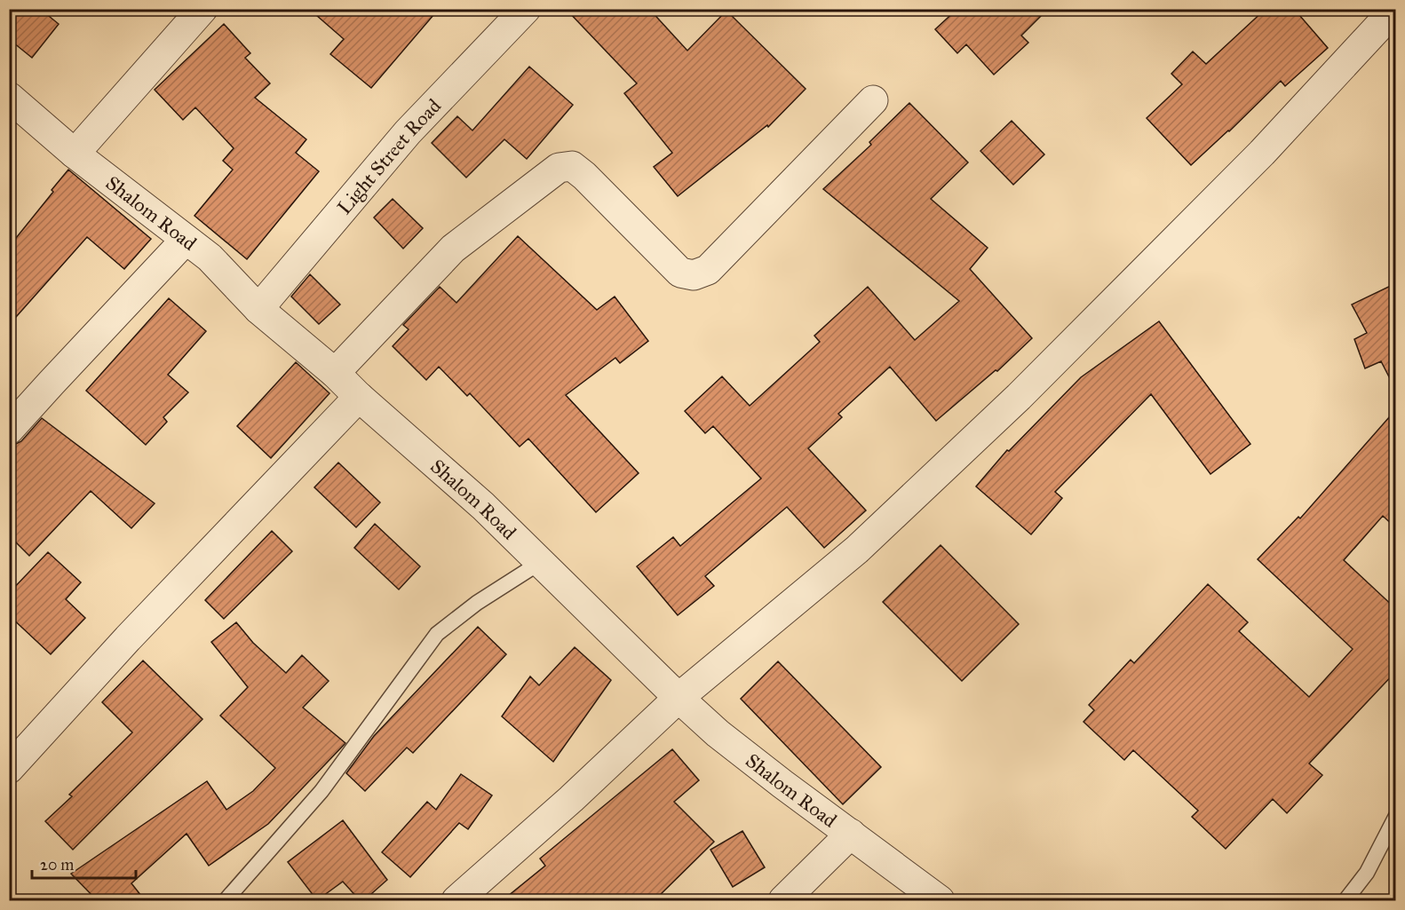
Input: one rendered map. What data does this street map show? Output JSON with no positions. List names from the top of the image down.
{
  "streets": {
    "street": ["Light Street Road", "Shalom Road"]
  },
  "crossings": [
    ["Light Street Road", "Shalom Road"]
  ],
  "scale_bar": "20 m"
}
